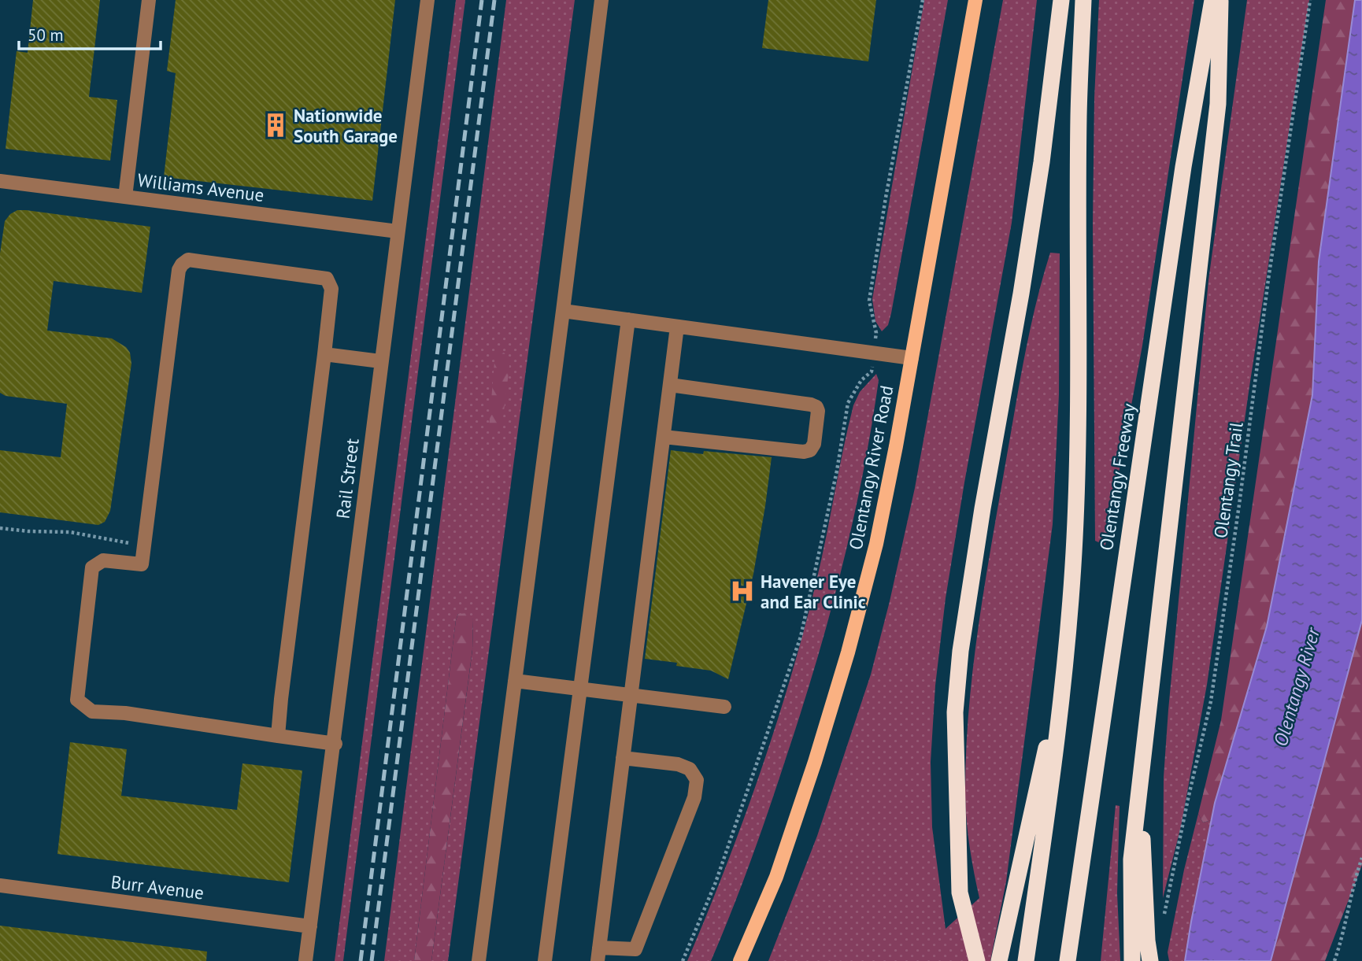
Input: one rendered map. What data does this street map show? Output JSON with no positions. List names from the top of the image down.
{
  "streets": {
    "highway": ["Olentangy Freeway"],
    "main road": ["Olentangy River Road"],
    "street": ["Williams Avenue", "Rail Street", "Burr Avenue"],
    "path": ["Olentangy Trail"]
  },
  "crossings": [
    ["Williams Avenue", "Rail Street"],
    ["Rail Street", "Burr Avenue"]
  ],
  "water": ["Olentangy River"],
  "places": {
    "building": ["Nationwide South Garage"],
    "hospital": ["Havener Eye and Ear Clinic"]
  },
  "scale_bar": "50 m"
}
